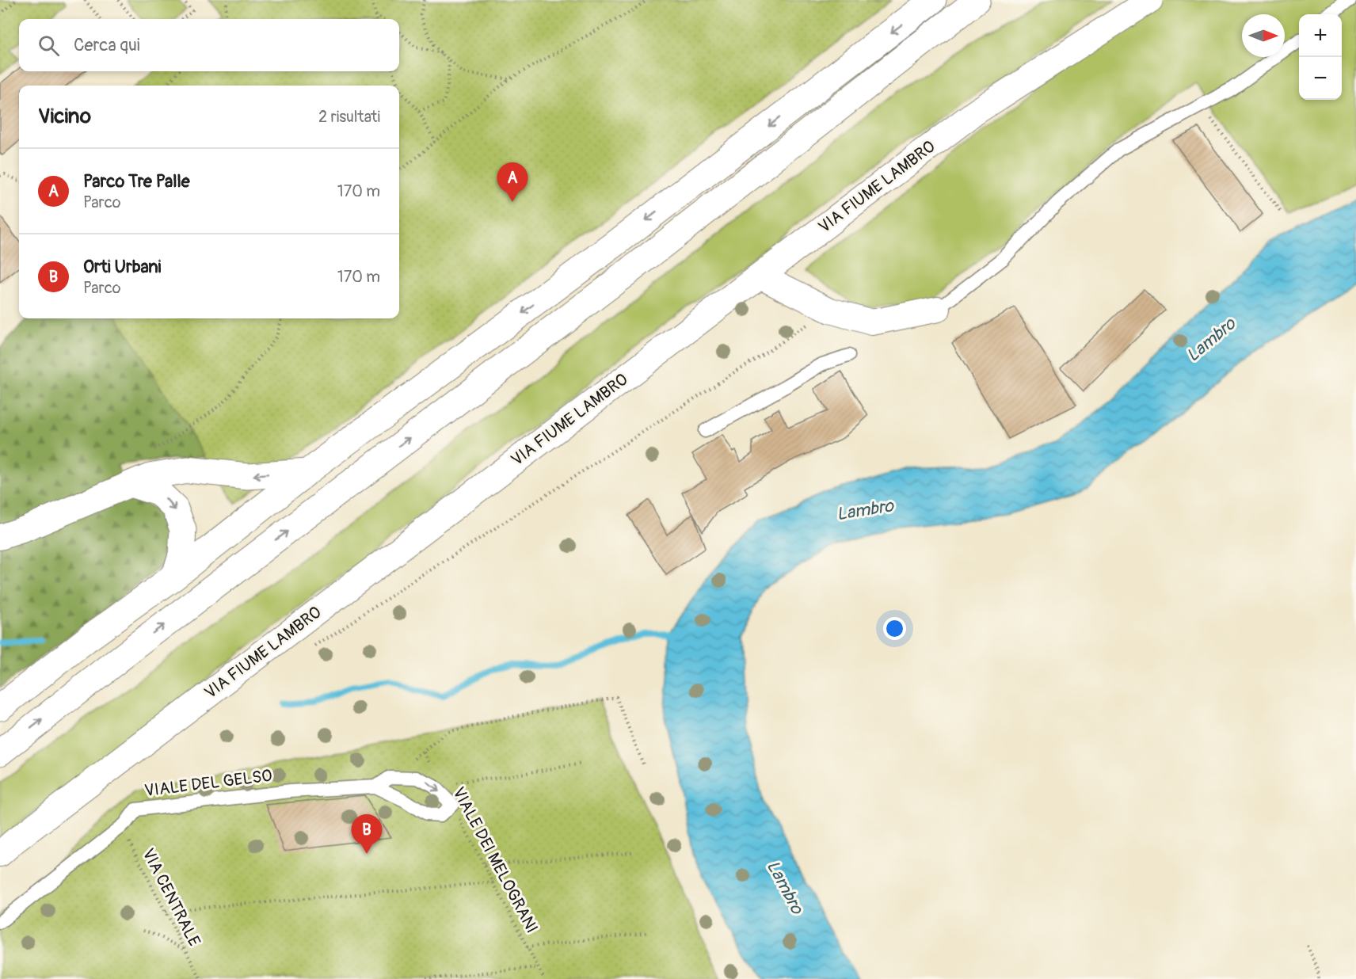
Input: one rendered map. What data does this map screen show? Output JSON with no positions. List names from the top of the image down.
{
  "streets": {
    "street": ["VIA FIUME LAMBRO"],
    "lane": ["VIALE DEL GELSO"],
    "path": ["VIALE DEI MELOGRANI", "VIA CENTRALE"]
  },
  "crossings": [
    ["VIALE DEL GELSO", "VIALE DEI MELOGRANI"],
    ["VIALE DEL GELSO", "VIA CENTRALE"]
  ],
  "water": ["Lambro"],
  "north": "right",
  "page": {
    "map_buttons": ["+", "−"],
    "search": "Cerca qui",
    "heading": ["Vicino", "2 risultati"],
    "list": [
      {
        "mark": "A",
        "name": "Parco Tre Palle",
        "note": "Parco",
        "value": "170 m"
      },
      {
        "mark": "B",
        "name": "Orti Urbani",
        "note": "Parco",
        "value": "170 m"
      }
    ],
    "pins": ["A", "B"]
  }
}
